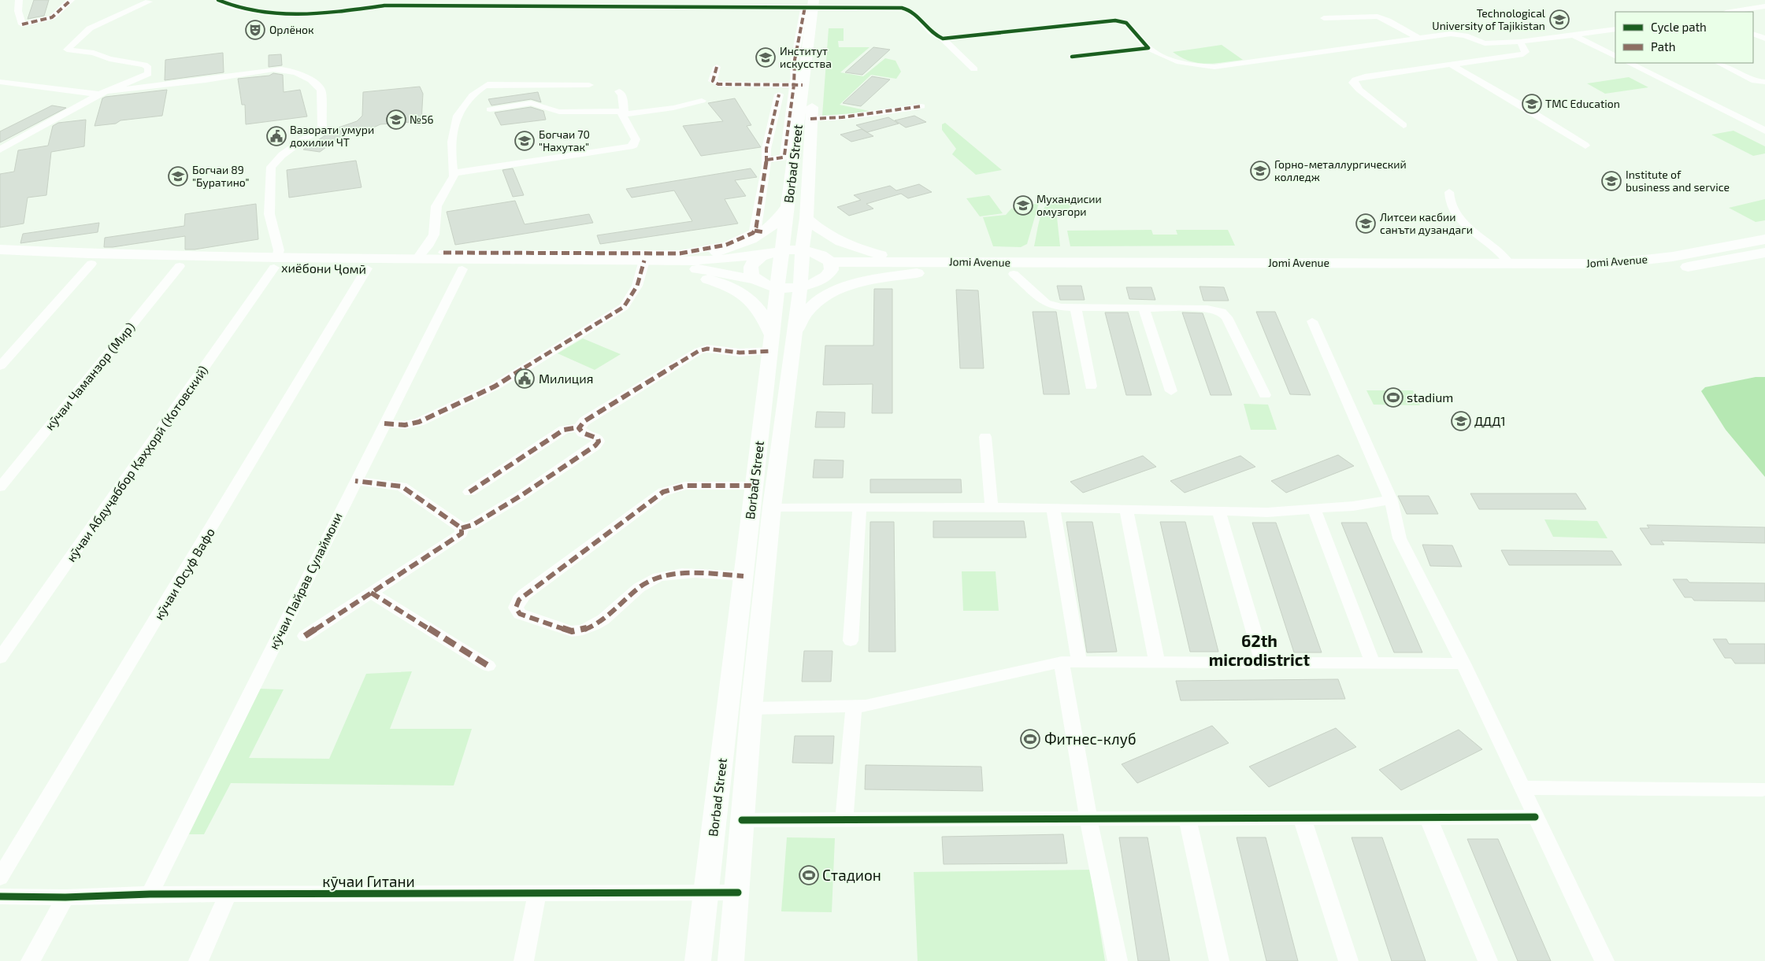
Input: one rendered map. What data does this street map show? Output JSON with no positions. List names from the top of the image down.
{
  "streets": {
    "main road": ["Borbad Street", "Jomi Avenue", "хиёбони Ҷомӣ"],
    "street": [
      "кӯчаи Чаманзор (Мир)",
      "кӯчаи Абдуҷаббор Қаҳҳорӣ (Котовский)",
      "кӯчаи Юсуф Вафо",
      "кӯчаи Пайрав Сулаймони",
      "кӯчаи Гитани"
    ]
  },
  "crossings": [
    ["Borbad Street", "кӯчаи Гитани"],
    ["хиёбони Ҷомӣ", "кӯчаи Чаманзор (Мир)"],
    ["хиёбони Ҷомӣ", "кӯчаи Абдуҷаббор Қаҳҳорӣ (Котовский)"],
    ["хиёбони Ҷомӣ", "кӯчаи Юсуф Вафо"],
    ["хиёбони Ҷомӣ", "кӯчаи Пайрав Сулаймони"],
    ["кӯчаи Пайрав Сулаймони", "кӯчаи Гитани"]
  ],
  "districts": ["62th microdistrict"],
  "places": {
    "school or university": [
      "Technological University of Tajikistan",
      "Институт искусства",
      "TMC Education",
      "№56",
      "Богчаи 70 \"Нахутак\"",
      "Горно-металлургический колледж",
      "Богчаи 89 \"Буратино\"",
      "Institute of business and service",
      "Мухандисии омузгори",
      "Литсеи касбии санъти дузандаги",
      "ДДД1"
    ],
    "theatre": ["Орлёнок"],
    "public building": ["Вазорати умури дохилии ЧТ", "Милиция"],
    "sports": ["stadium", "Фитнес-клуб", "Стадион"]
  },
  "legend": ["Cycle path", "Path"]
}
